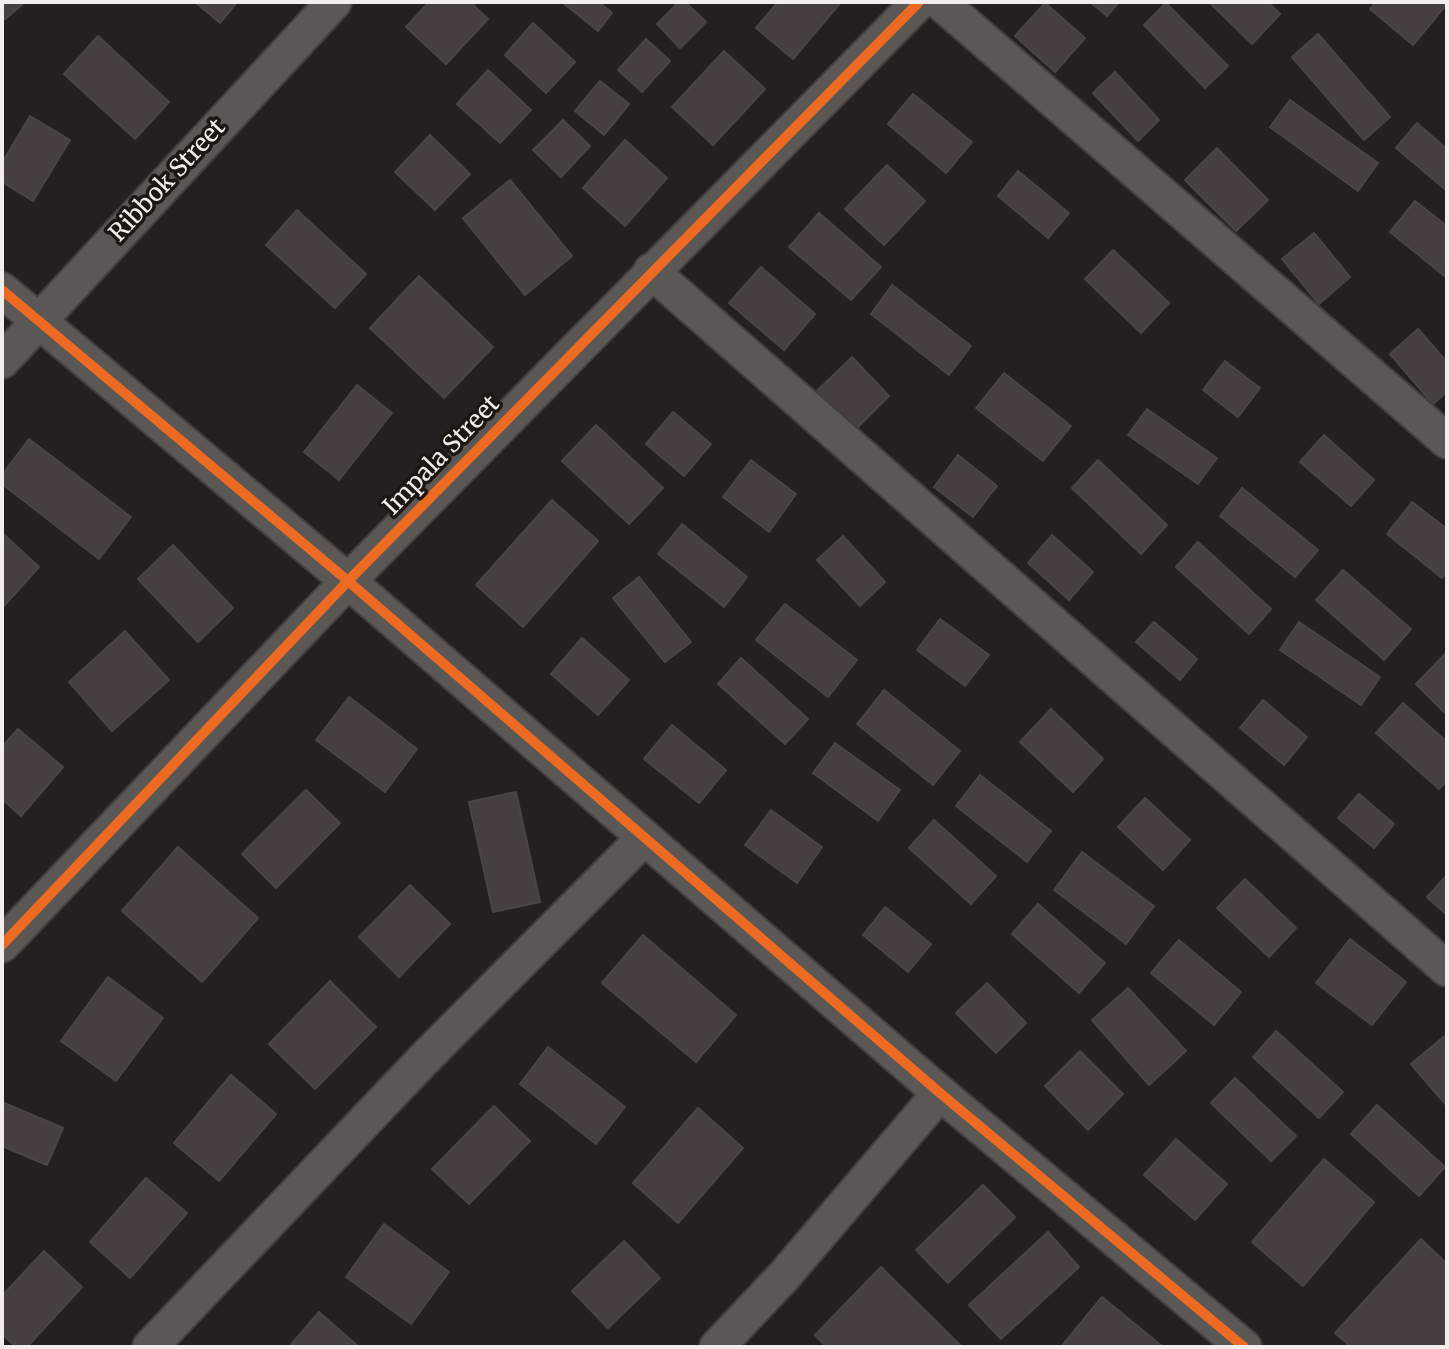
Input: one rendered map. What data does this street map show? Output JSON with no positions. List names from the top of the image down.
{
  "streets": {
    "street": ["Ribbok Street", "Impala Street"]
  }
}
